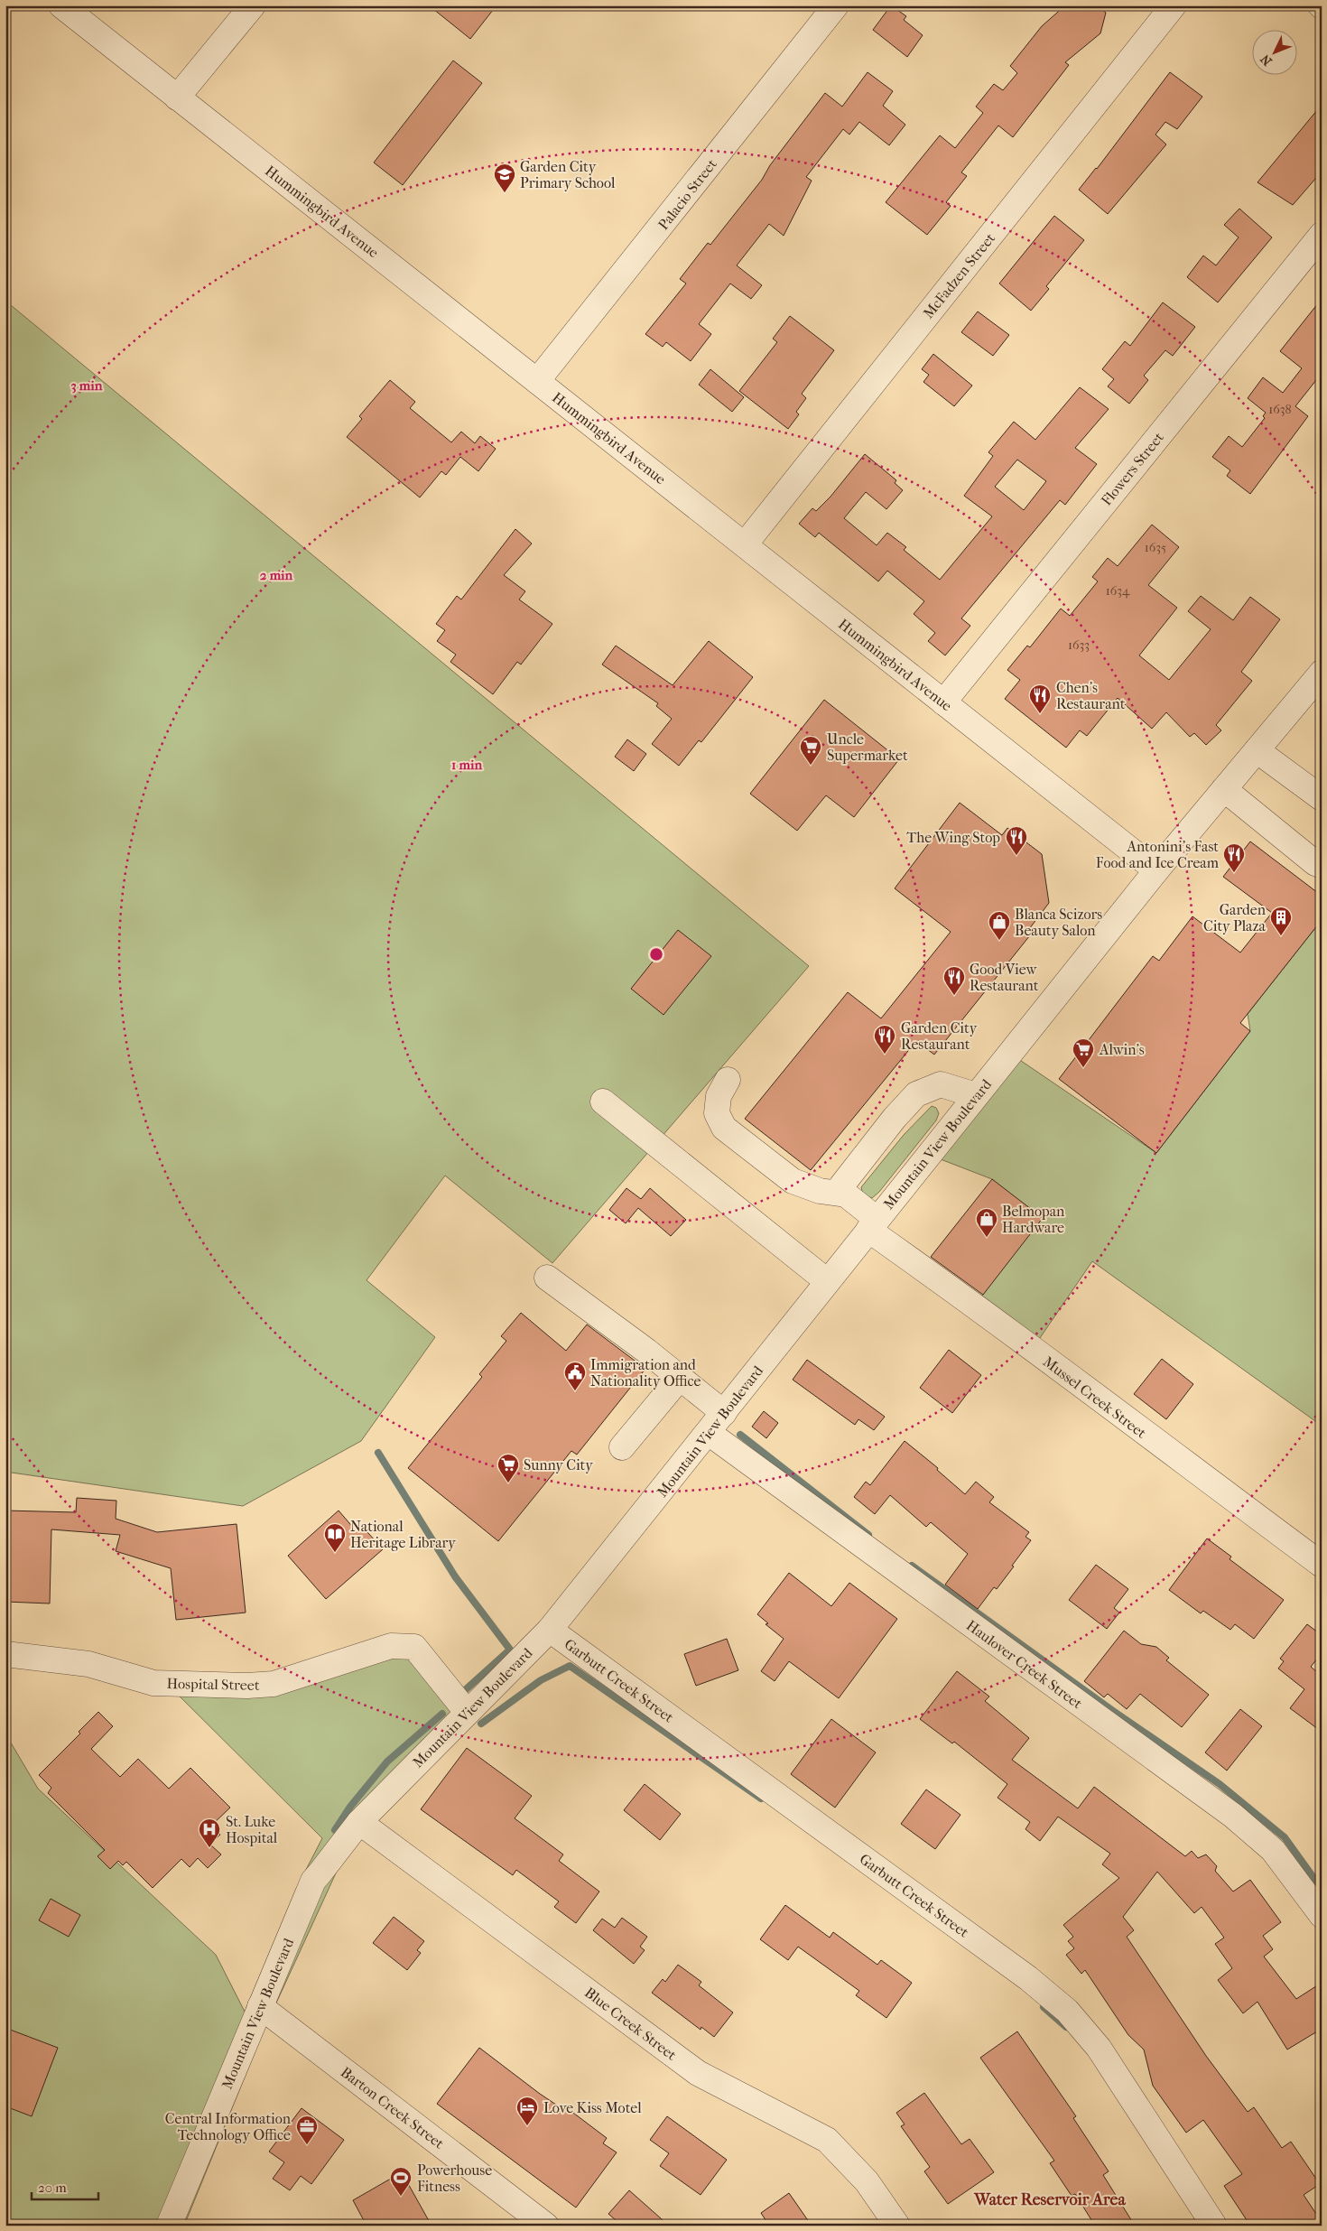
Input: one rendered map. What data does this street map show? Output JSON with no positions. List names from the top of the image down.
{
  "streets": {
    "street": [
      "Palacio Street",
      "Hummingbird Avenue",
      "McFadzen Street",
      "Flowers Street",
      "Mountain View Boulevard",
      "Mussel Creek Street",
      "Haulover Creek Street",
      "Garbutt Creek Street",
      "Hospital Street",
      "Blue Creek Street",
      "Barton Creek Street"
    ]
  },
  "crossings": [
    ["Palacio Street", "Hummingbird Avenue"],
    ["Hummingbird Avenue", "McFadzen Street"],
    ["Hummingbird Avenue", "Flowers Street"],
    ["Hummingbird Avenue", "Mountain View Boulevard"],
    ["Mountain View Boulevard", "Mussel Creek Street"],
    ["Mountain View Boulevard", "Haulover Creek Street"],
    ["Mountain View Boulevard", "Garbutt Creek Street"],
    ["Mountain View Boulevard", "Hospital Street"],
    ["Mountain View Boulevard", "Blue Creek Street"],
    ["Mountain View Boulevard", "Barton Creek Street"]
  ],
  "districts": ["Water Reservoir Area"],
  "places": {
    "school or university": ["Garden City Primary School"],
    "restaurant": [
      "Chen's Restaurant",
      "The Wing Stop",
      "Antonini's Fast Food and Ice Cream",
      "Good View Restaurant",
      "Garden City Restaurant"
    ],
    "supermarket": ["Uncle Supermarket", "Alwin's", "Sunny City"],
    "building": ["Garden City Plaza"],
    "shop": ["Blanca Scizors Beauty Salon", "Belmopan Hardware"],
    "public building": ["Immigration and Nationality Office"],
    "library": ["National Heritage Library"],
    "hospital": ["St. Luke Hospital"],
    "hotel": ["Love Kiss Motel"],
    "office": ["Central Information Technology Office"],
    "sports": ["Powerhouse Fitness"]
  },
  "house_numbers": [
    "1638",
    "1635",
    "1634",
    "1633"
  ],
  "scale_bar": "20 m",
  "north": "bottom left",
  "rings": ["3 min", "2 min", "1 min"]
}
